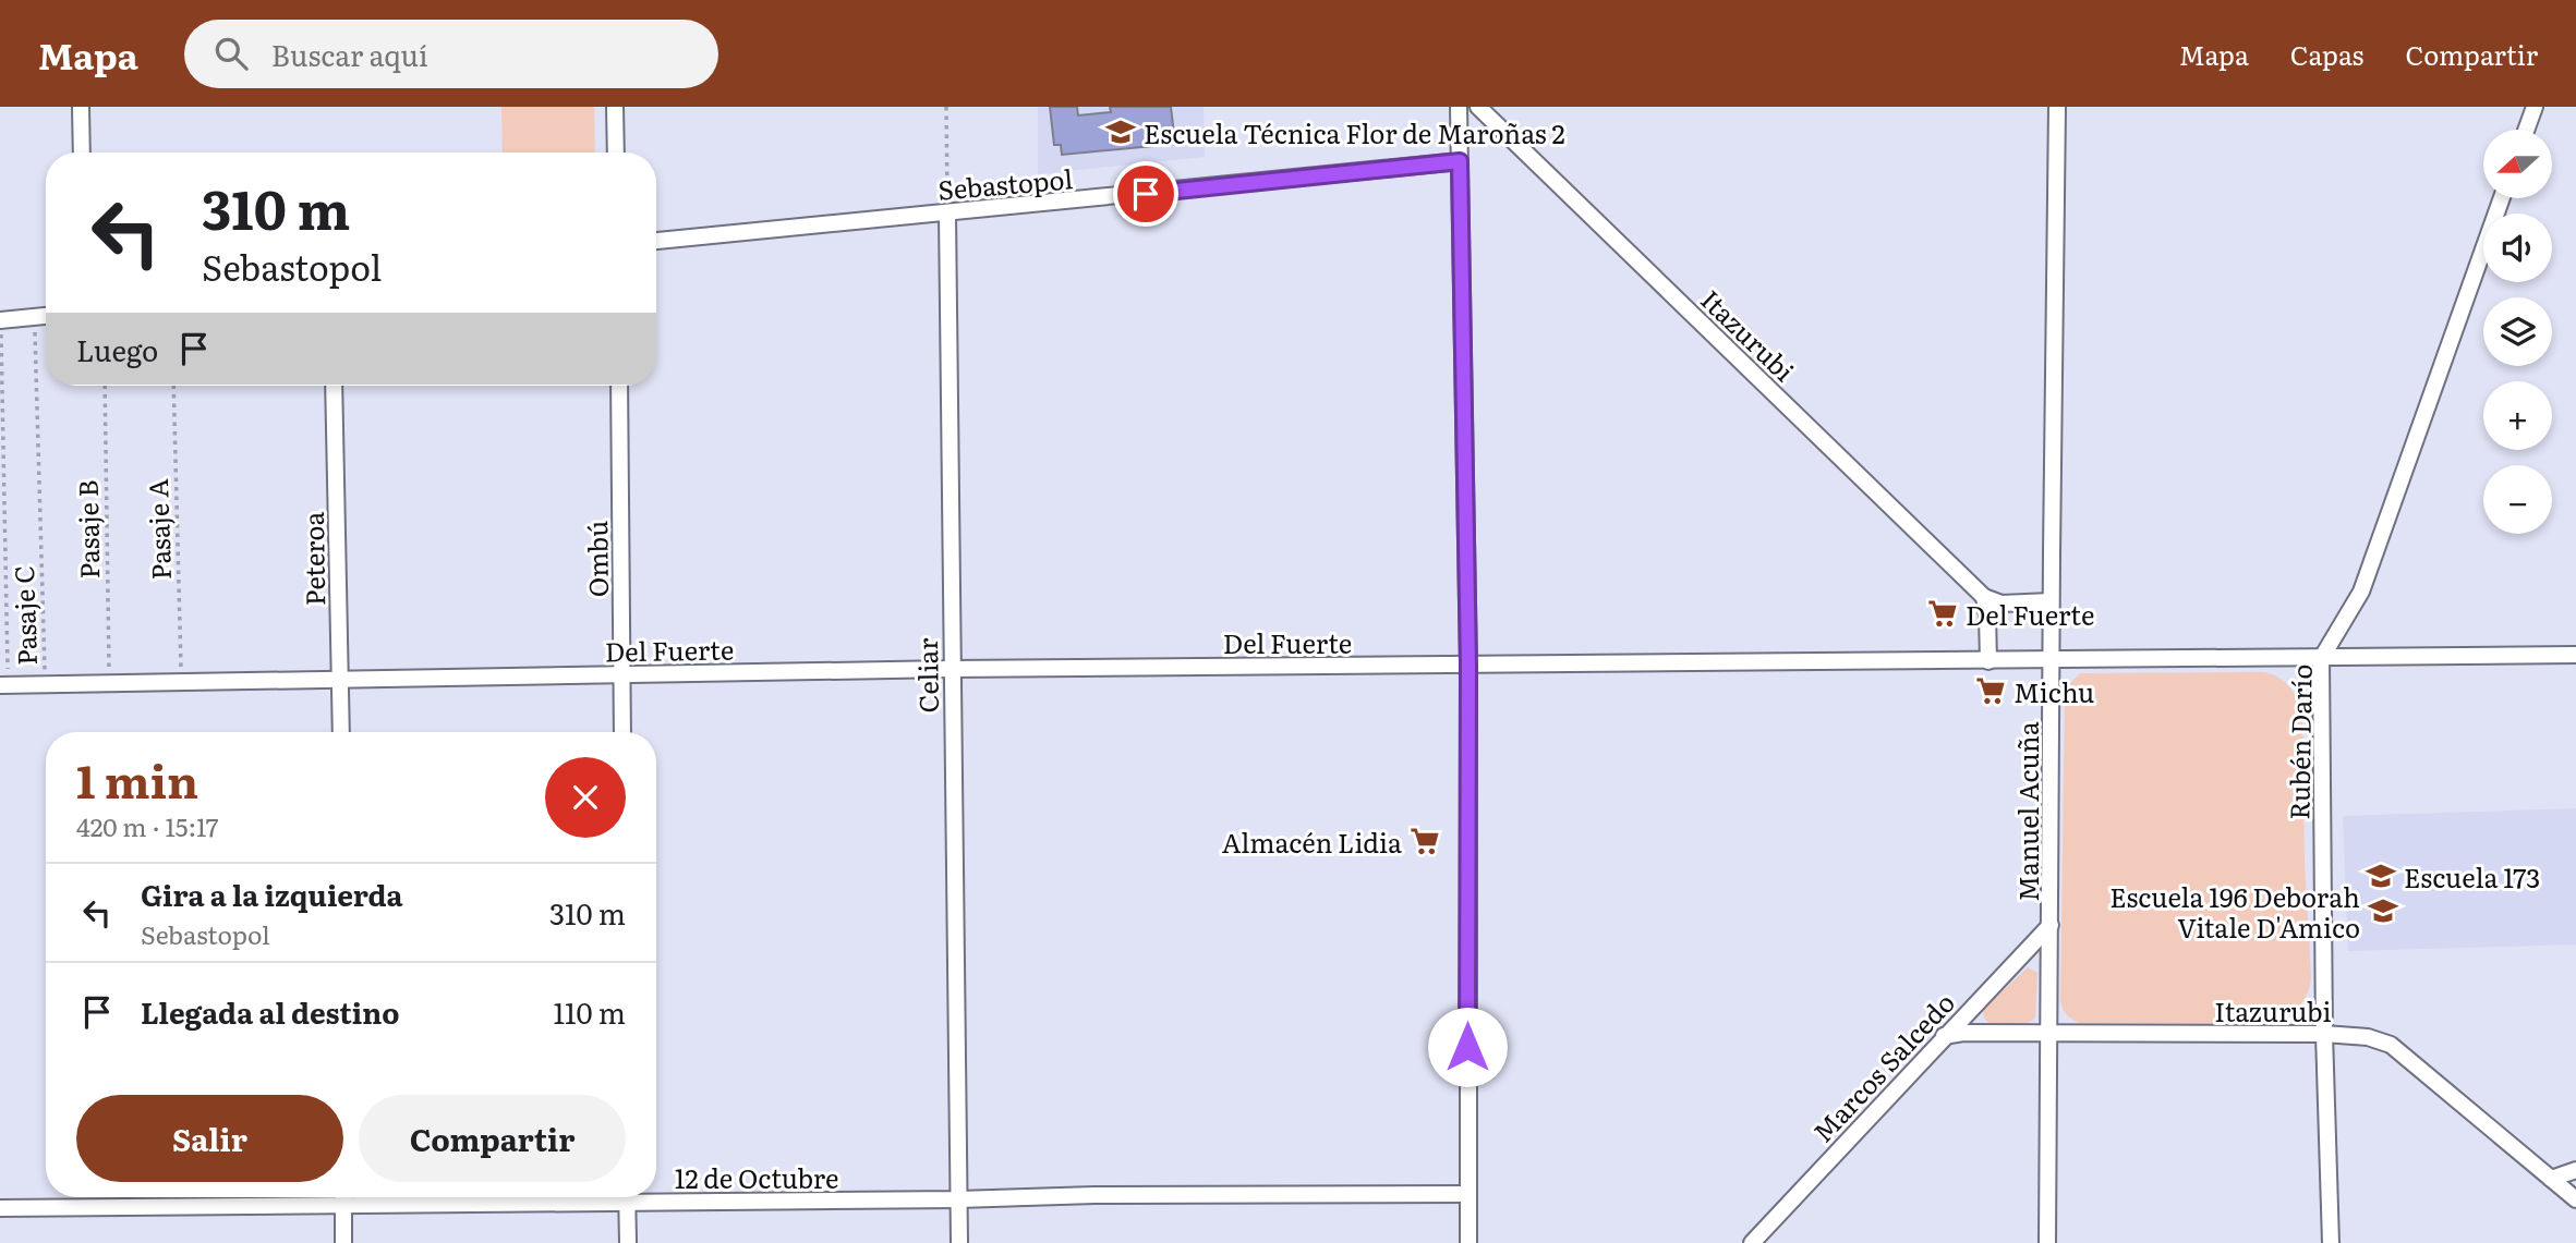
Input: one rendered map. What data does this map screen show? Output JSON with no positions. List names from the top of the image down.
{
  "streets": {
    "street": [
      "Sebastopol",
      "Itazurubi",
      "Peteroa",
      "Ombú",
      "Del Fuerte",
      "Celiar",
      "Rubén Darío",
      "Manuel Acuña",
      "Marcos Salcedo",
      "12 de Octubre"
    ],
    "path": ["Pasaje B", "Pasaje A", "Pasaje C"]
  },
  "crossings": [
    ["Sebastopol", "Celiar"],
    ["Itazurubi", "Rubén Darío"],
    ["Itazurubi", "Manuel Acuña"],
    ["Itazurubi", "Marcos Salcedo"],
    ["Pasaje B", "Del Fuerte"],
    ["Pasaje A", "Del Fuerte"],
    ["Peteroa", "Del Fuerte"],
    ["Ombú", "Del Fuerte"],
    ["Pasaje C", "Del Fuerte"],
    ["Del Fuerte", "Celiar"],
    ["Del Fuerte", "Rubén Darío"],
    ["Del Fuerte", "Manuel Acuña"],
    ["Celiar", "12 de Octubre"],
    ["Manuel Acuña", "Marcos Salcedo"]
  ],
  "places": {
    "school or university": ["Escuela Técnica Flor de Maroñas 2", "Escuela 173", "Escuela 196 Deborah Vitale D'Amico"],
    "supermarket": ["Del Fuerte", "Michu", "Almacén Lidia"]
  },
  "north": "left",
  "page": {
    "header": "Mapa",
    "search": "Buscar aquí",
    "nav": ["Mapa", "Capas", "Compartir"],
    "map_buttons": ["+", "−"],
    "turn": ["310 m", "Sebastopol"],
    "then": "Luego",
    "heading": ["1 min", "420 m · 15:17"],
    "list": [
      {
        "name": "Gira a la izquierda",
        "note": "Sebastopol",
        "value": "310 m"
      },
      {
        "name": "Llegada al destino",
        "value": "110 m"
      }
    ],
    "buttons": ["Salir", "Compartir"]
  }
}
